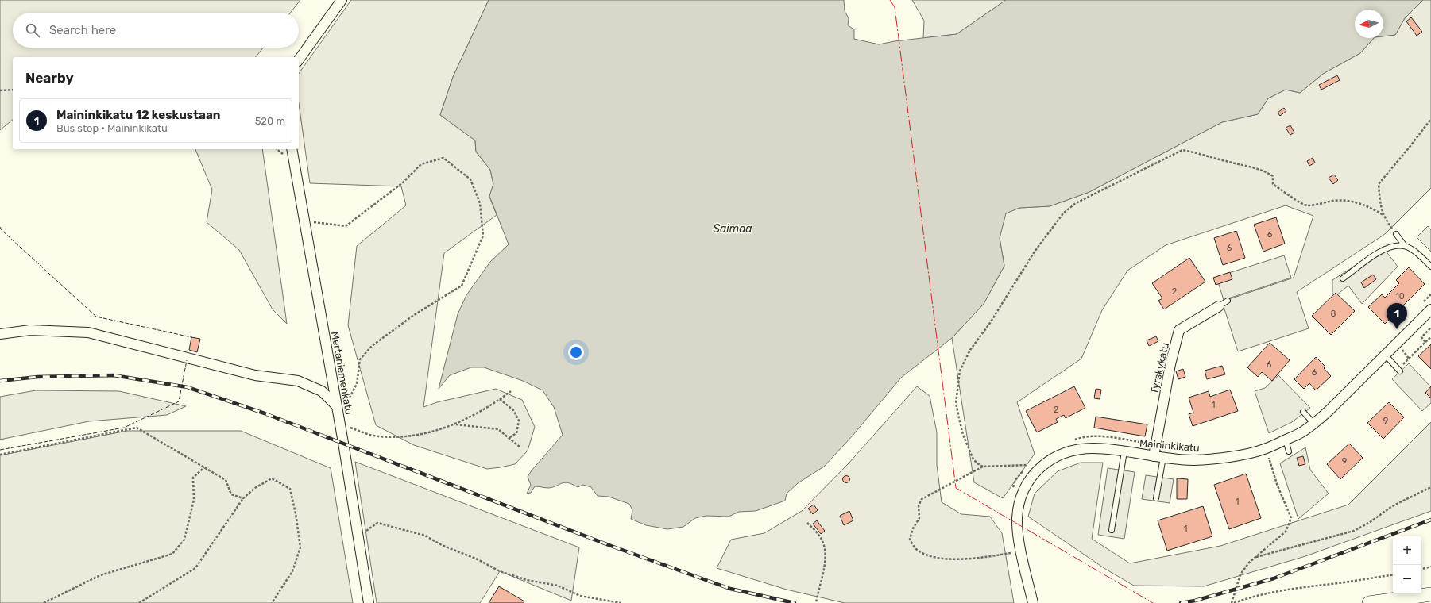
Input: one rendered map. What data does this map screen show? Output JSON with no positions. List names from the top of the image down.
{
  "streets": {
    "street": ["Tyrskykatu", "Mertaniemenkatu", "Maininkikatu"]
  },
  "crossings": [
    ["Tyrskykatu", "Maininkikatu"]
  ],
  "water": ["Saimaa"],
  "house_numbers": [
    "6",
    "6",
    "2",
    "10",
    "8",
    "6",
    "6",
    "1",
    "2",
    "9",
    "9",
    "1",
    "1"
  ],
  "north": "left",
  "page": {
    "search": "Search here",
    "heading": "Nearby",
    "list": [
      {
        "mark": "1",
        "name": "Maininkikatu 12 keskustaan",
        "note": "Bus stop · Maininkikatu",
        "value": "520 m"
      }
    ],
    "pins": "1",
    "map_buttons": ["+", "−"]
  }
}
